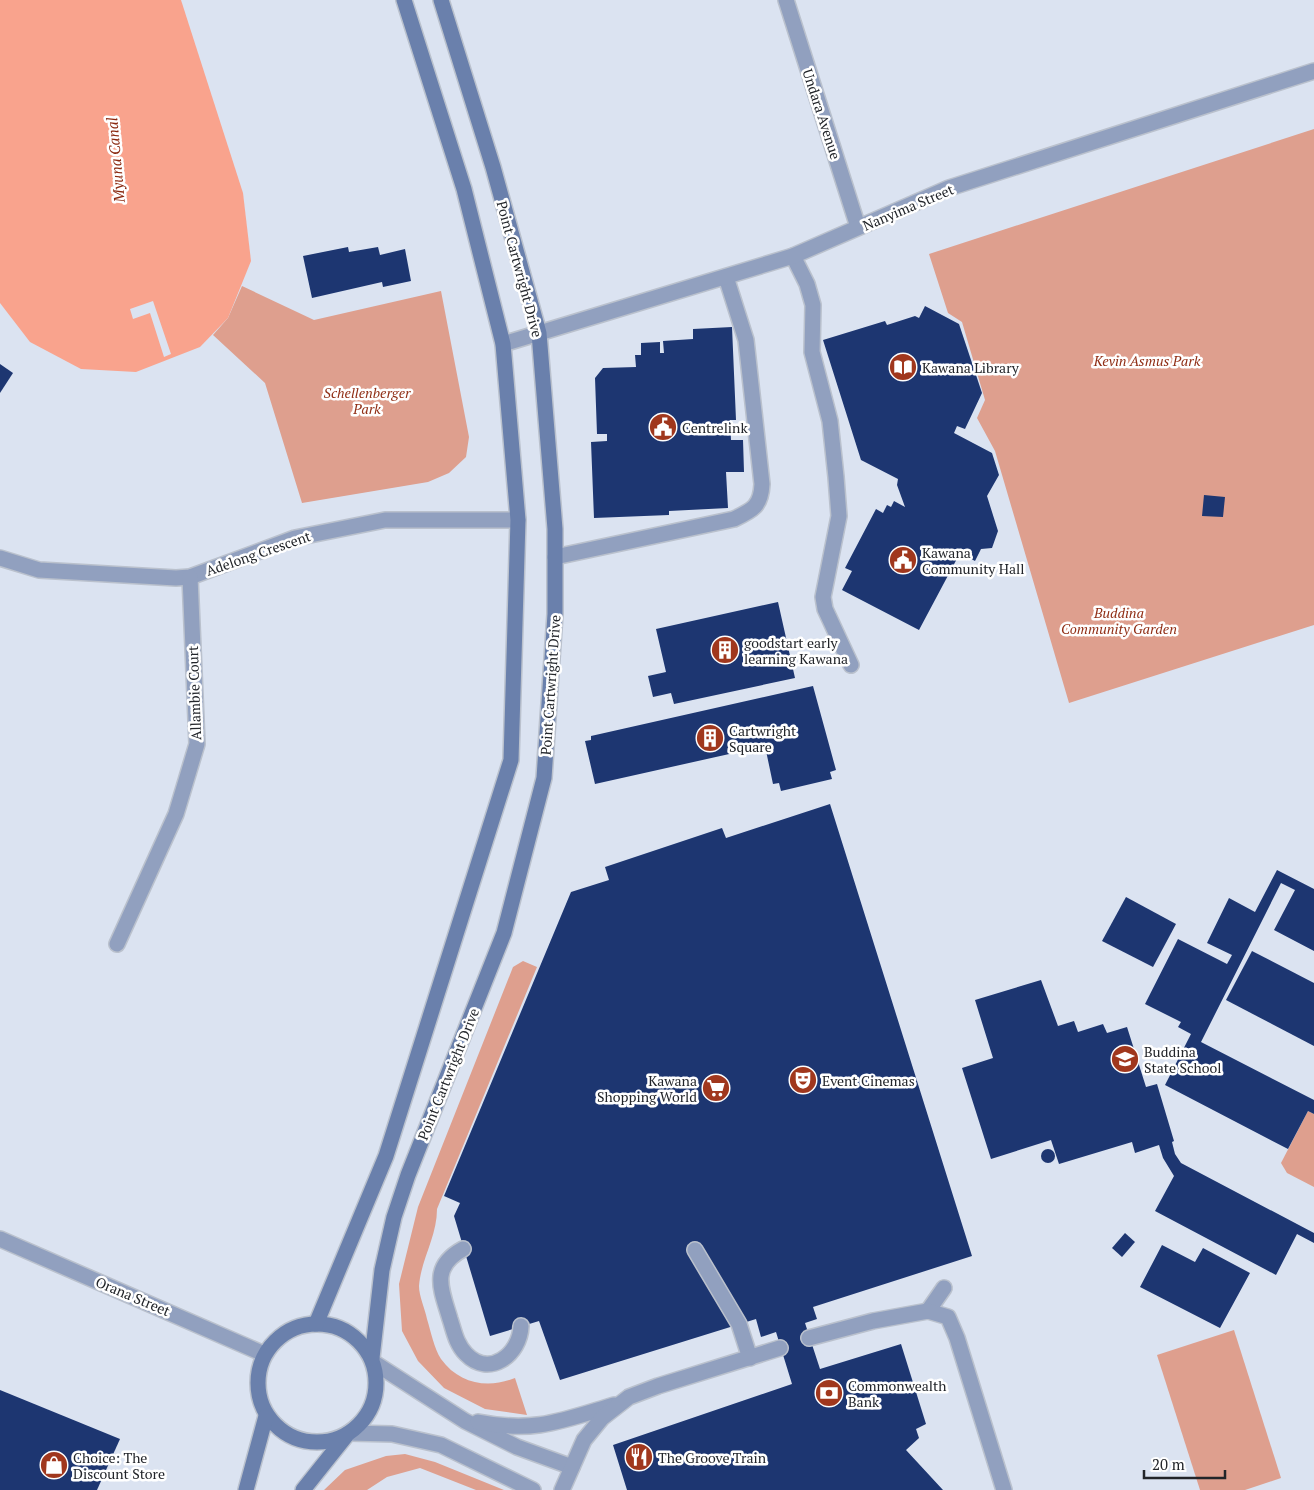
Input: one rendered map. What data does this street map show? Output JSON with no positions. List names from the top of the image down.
{
  "streets": {
    "main road": ["Point Cartwright Drive"],
    "street": [
      "Undara Avenue",
      "Nanyima Street",
      "Adelong Crescent",
      "Allambie Court",
      "Orana Street"
    ]
  },
  "crossings": [
    ["Undara Avenue", "Nanyima Street"],
    ["Nanyima Street", "Point Cartwright Drive"],
    ["Point Cartwright Drive", "Adelong Crescent"],
    ["Point Cartwright Drive", "Orana Street"],
    ["Adelong Crescent", "Allambie Court"]
  ],
  "water": ["Myuna Canal"],
  "parks": ["Kevin Asmus Park", "Schellenberger Park", "Buddina Community Garden"],
  "places": {
    "library": ["Kawana Library"],
    "public building": ["Centrelink", "Kawana Community Hall"],
    "building": ["goodstart early learning Kawana", "Cartwright Square"],
    "school or university": ["Buddina State School"],
    "theatre": ["Event Cinemas"],
    "supermarket": ["Kawana Shopping World"],
    "bank": ["Commonwealth Bank"],
    "restaurant": ["The Groove Train"],
    "shop": ["Choice: The Discount Store"]
  },
  "scale_bar": "20 m"
}
